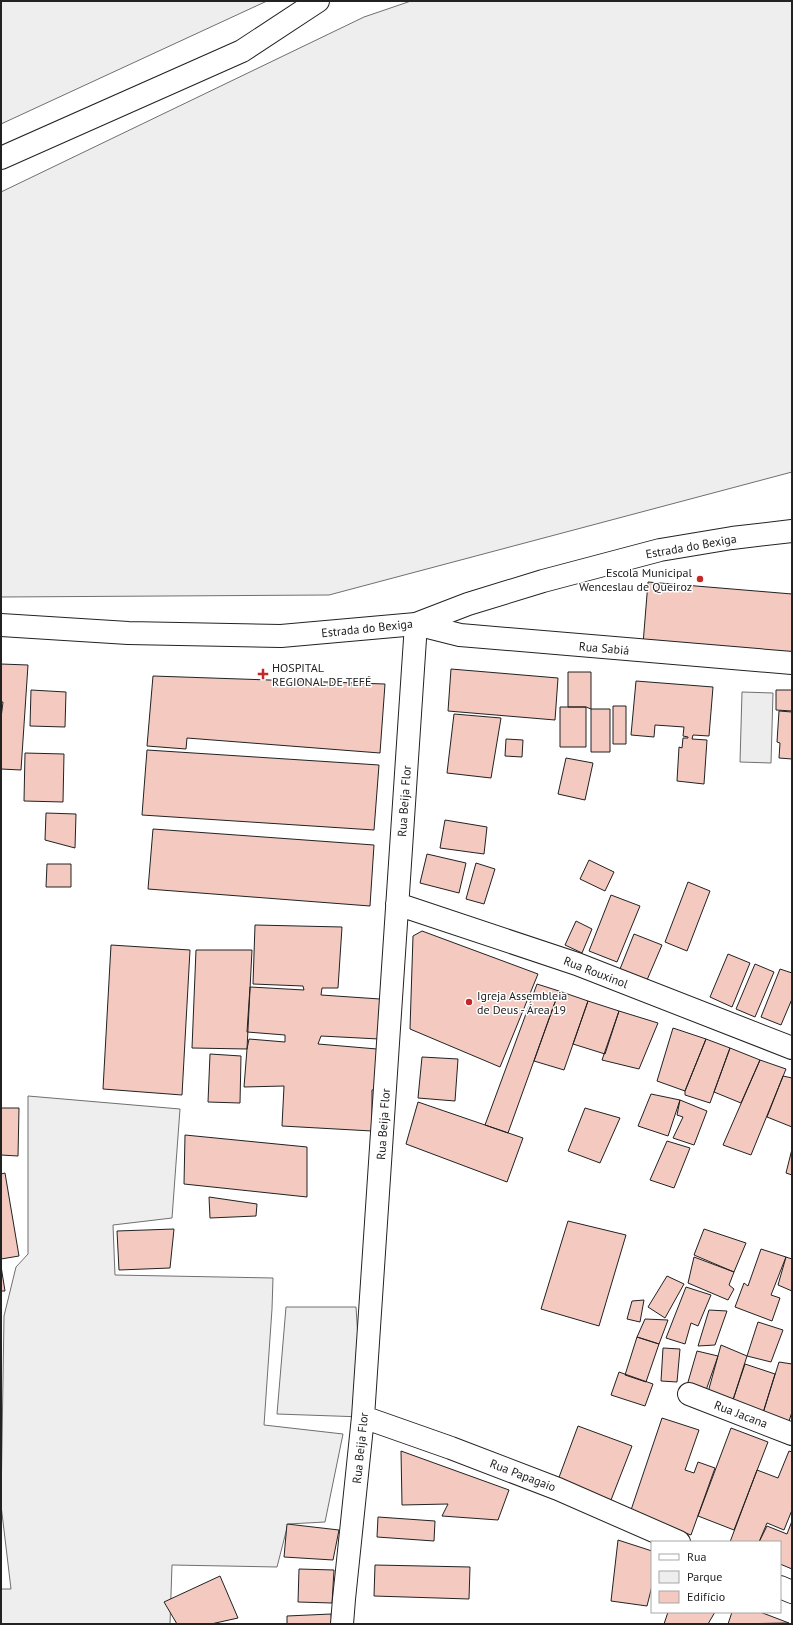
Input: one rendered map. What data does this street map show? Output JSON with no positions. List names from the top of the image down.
{
  "streets": {
    "street": [
      "Estrada do Bexiga",
      "Rua Sabiá",
      "Rua Beija Flor",
      "Rua Rouxinol",
      "Rua Jacana",
      "Rua Papagaio"
    ]
  },
  "crossings": [
    ["Estrada do Bexiga", "Rua Sabiá"],
    ["Estrada do Bexiga", "Rua Beija Flor"],
    ["Rua Sabiá", "Rua Beija Flor"],
    ["Rua Beija Flor", "Rua Rouxinol"],
    ["Rua Beija Flor", "Rua Papagaio"]
  ],
  "places": {
    "other": ["Escola Municipal Wenceslau de Queiroz", "Igreja Assembleia de Deus - Área 19"],
    "health": ["HOSPITAL REGIONAL DE TEFÉ"]
  },
  "legend": ["Rua", "Parque", "Edifício"]
}
